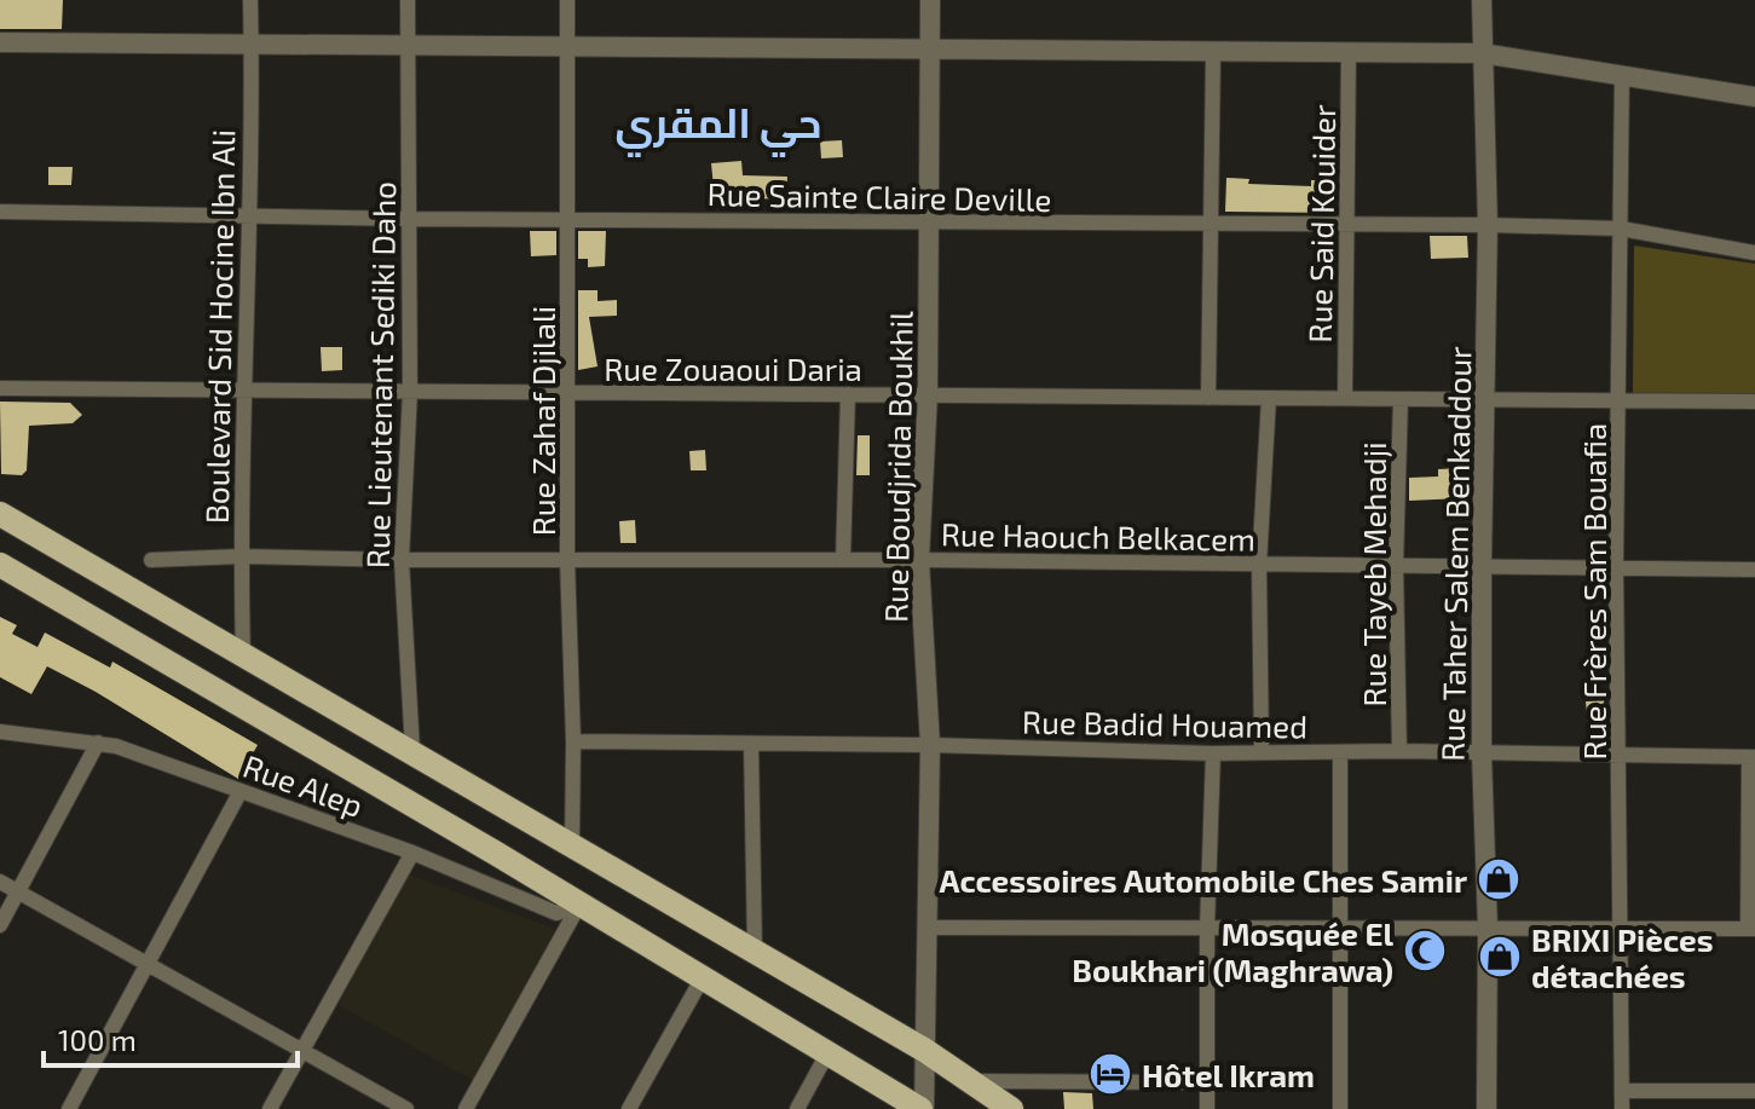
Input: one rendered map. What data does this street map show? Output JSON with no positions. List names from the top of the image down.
{
  "streets": {
    "street": [
      "Rue Sainte Claire Deville",
      "Rue Said Kouider",
      "Boulevard Sid Hocine Ibn Ali",
      "Rue Zouaoui Daria",
      "Rue Lieutenant Sediki Daho",
      "Rue Zahaf Djilali",
      "Rue Boudjrida Boukhil",
      "Rue Haouch Belkacem",
      "Rue Taher Salem Benkaddour",
      "Rue Tayeb Mehadji",
      "Rue Frères Sam Bouafia",
      "Rue Badid Houamed",
      "Rue Alep"
    ]
  },
  "crossings": [
    ["Rue Sainte Claire Deville", "Rue Said Kouider"],
    ["Rue Sainte Claire Deville", "Boulevard Sid Hocine Ibn Ali"],
    ["Rue Sainte Claire Deville", "Rue Lieutenant Sediki Daho"],
    ["Rue Sainte Claire Deville", "Rue Zahaf Djilali"],
    ["Rue Sainte Claire Deville", "Rue Boudjrida Boukhil"],
    ["Rue Sainte Claire Deville", "Rue Taher Salem Benkaddour"],
    ["Rue Sainte Claire Deville", "Rue Frères Sam Bouafia"],
    ["Rue Said Kouider", "Rue Zouaoui Daria"],
    ["Boulevard Sid Hocine Ibn Ali", "Rue Zouaoui Daria"],
    ["Boulevard Sid Hocine Ibn Ali", "Rue Haouch Belkacem"],
    ["Rue Zouaoui Daria", "Rue Lieutenant Sediki Daho"],
    ["Rue Zouaoui Daria", "Rue Zahaf Djilali"],
    ["Rue Zouaoui Daria", "Rue Boudjrida Boukhil"],
    ["Rue Zouaoui Daria", "Rue Taher Salem Benkaddour"],
    ["Rue Zouaoui Daria", "Rue Tayeb Mehadji"],
    ["Rue Zouaoui Daria", "Rue Frères Sam Bouafia"],
    ["Rue Lieutenant Sediki Daho", "Rue Haouch Belkacem"],
    ["Rue Zahaf Djilali", "Rue Haouch Belkacem"],
    ["Rue Zahaf Djilali", "Rue Badid Houamed"],
    ["Rue Boudjrida Boukhil", "Rue Haouch Belkacem"],
    ["Rue Boudjrida Boukhil", "Rue Badid Houamed"],
    ["Rue Haouch Belkacem", "Rue Taher Salem Benkaddour"],
    ["Rue Haouch Belkacem", "Rue Tayeb Mehadji"],
    ["Rue Haouch Belkacem", "Rue Frères Sam Bouafia"],
    ["Rue Taher Salem Benkaddour", "Rue Badid Houamed"],
    ["Rue Tayeb Mehadji", "Rue Badid Houamed"],
    ["Rue Frères Sam Bouafia", "Rue Badid Houamed"]
  ],
  "districts": ["حي المقري"],
  "places": {
    "shop": ["Accessoires Automobile Ches Samir", "BRIXI Pièces détachées"],
    "mosque": ["Mosquée El Boukhari (Maghrawa)"],
    "hotel": ["Hôtel Ikram"]
  },
  "scale_bar": "100 m"
}
